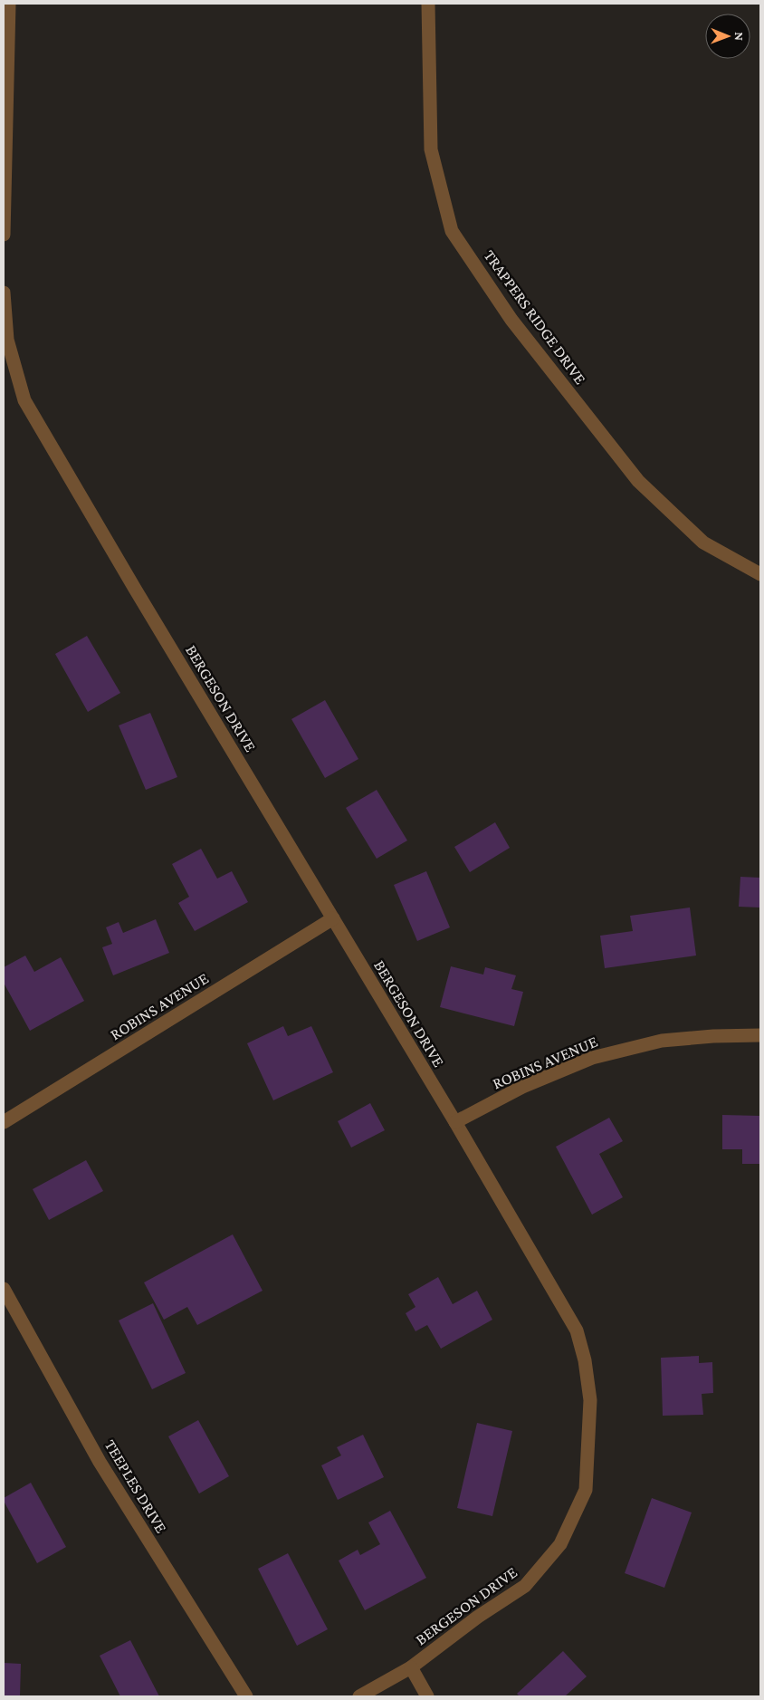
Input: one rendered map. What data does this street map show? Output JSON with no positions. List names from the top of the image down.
{
  "streets": {
    "street": [
      "TRAPPERS RIDGE DRIVE",
      "BERGESON DRIVE",
      "ROBINS AVENUE",
      "TEEPLES DRIVE"
    ]
  },
  "crossings": [
    ["BERGESON DRIVE", "ROBINS AVENUE"]
  ],
  "north": "right"
}
